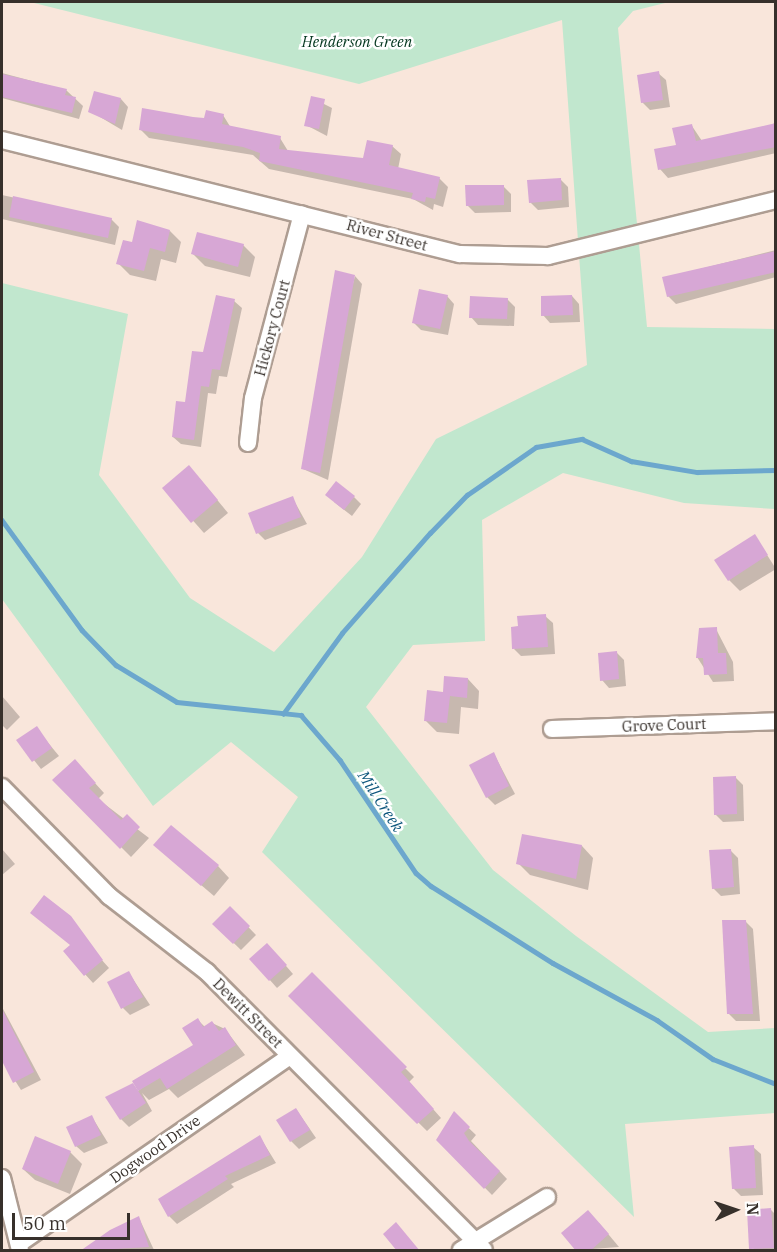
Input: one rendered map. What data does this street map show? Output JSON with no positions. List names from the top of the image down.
{
  "streets": {
    "street": [
      "River Street",
      "Hickory Court",
      "Grove Court",
      "Dewitt Street",
      "Dogwood Drive"
    ]
  },
  "crossings": [
    ["River Street", "Hickory Court"],
    ["Dewitt Street", "Dogwood Drive"]
  ],
  "water": ["Mill Creek"],
  "parks": ["Henderson Green"],
  "scale_bar": "50 m",
  "north": "right"
}
